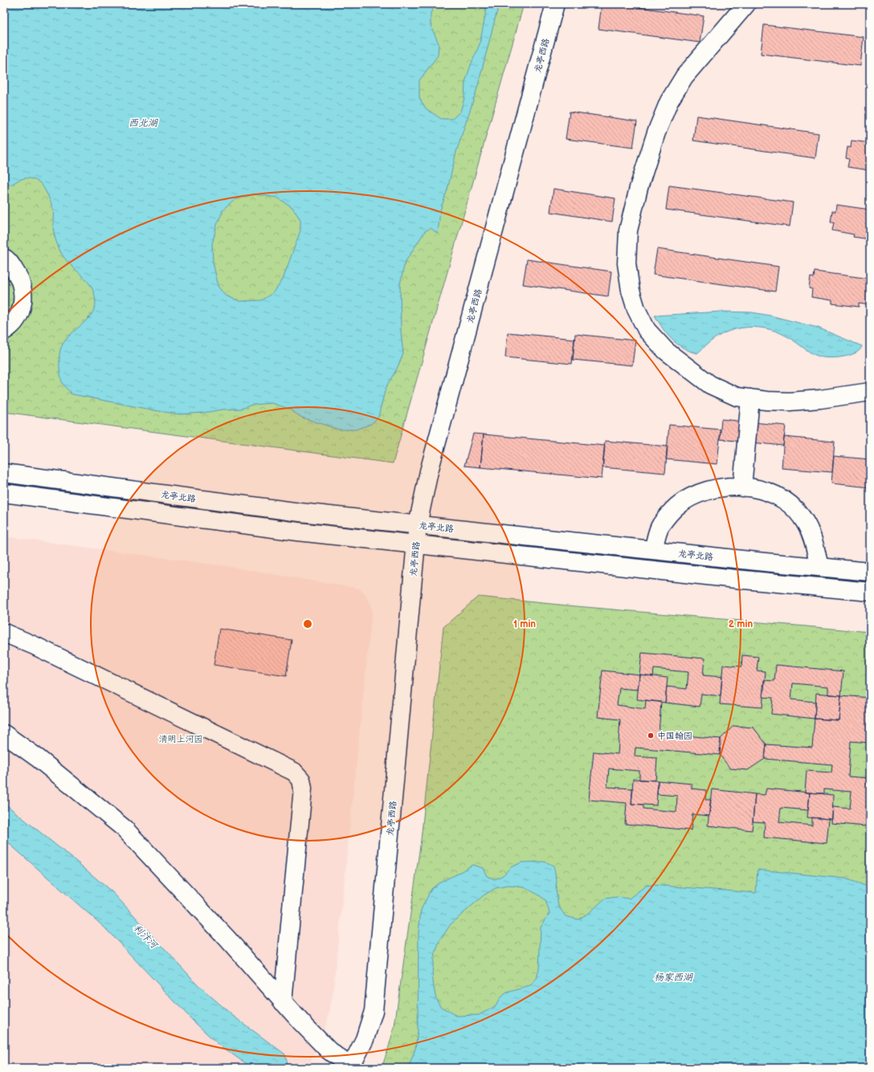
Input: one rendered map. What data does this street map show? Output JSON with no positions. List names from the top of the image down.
{
  "streets": {
    "main road": ["龙亭西路", "龙亭北路"]
  },
  "crossings": [
    ["龙亭西路", "龙亭北路"]
  ],
  "water": ["西北湖", "利汴河", "杨家西湖"],
  "parks": ["清明上河园"],
  "places": ["中国翰园"],
  "rings": ["1 min", "2 min"]
}
